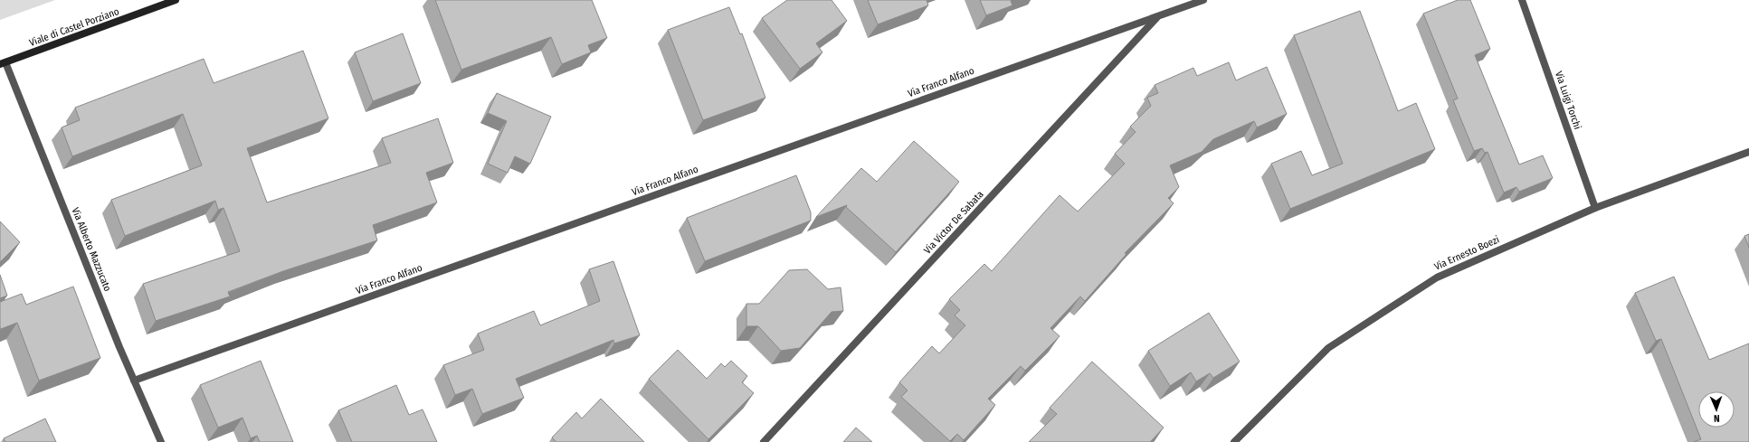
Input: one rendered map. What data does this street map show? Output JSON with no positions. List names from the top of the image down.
{
  "streets": {
    "street": [
      "Viale di Castel Porziano",
      "Via Franco Alfano",
      "Via Luigi Torchi",
      "Via Victor De Sabata",
      "Via Alberto Mazzucato",
      "Via Ernesto Boezi"
    ]
  },
  "crossings": [
    ["Viale di Castel Porziano", "Via Alberto Mazzucato"],
    ["Via Franco Alfano", "Via Victor De Sabata"],
    ["Via Franco Alfano", "Via Alberto Mazzucato"],
    ["Via Luigi Torchi", "Via Ernesto Boezi"]
  ],
  "north": "bottom"
}
